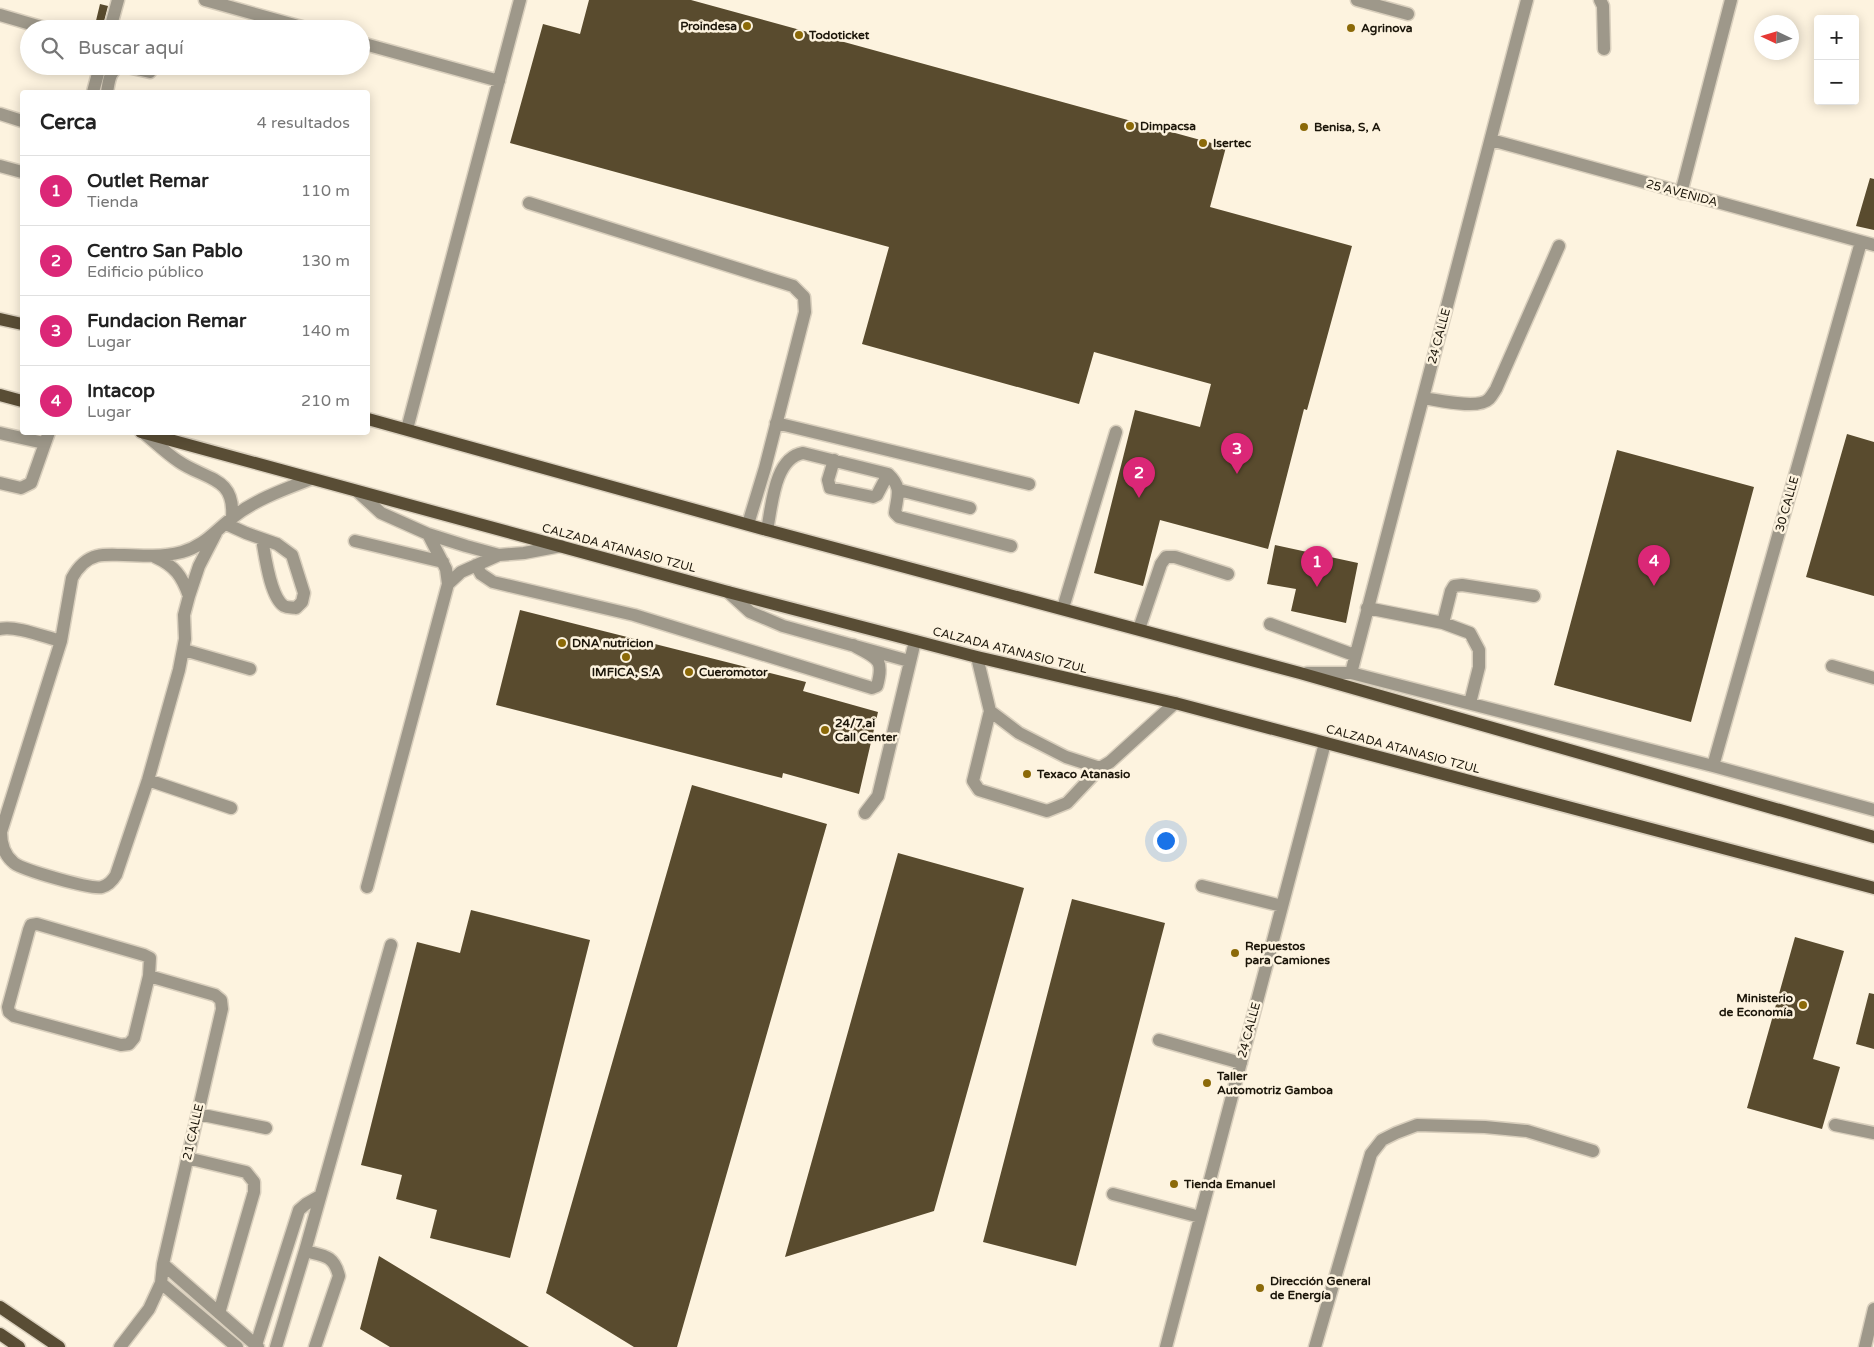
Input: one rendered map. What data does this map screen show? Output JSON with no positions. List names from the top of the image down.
{
  "streets": {
    "main road": ["CALZADA ATANASIO TZUL"],
    "street": [
      "25 AVENIDA",
      "24 CALLE",
      "30 CALLE",
      "21 CALLE"
    ]
  },
  "crossings": [
    ["25 AVENIDA", "24 CALLE"],
    ["25 AVENIDA", "30 CALLE"],
    ["24 CALLE", "CALZADA ATANASIO TZUL"]
  ],
  "places": [
    "Proindesa",
    "Agrinova",
    "Todoticket",
    "Dimpacsa",
    "Benisa, S, A",
    "Isertec",
    "DNA nutricion",
    "IMFICA, S.A",
    "Cueromotor",
    "24/7.ai Call Center",
    "Texaco Atanasio",
    "Repuestos para Camiones",
    "Ministerio de Economía",
    "Taller Automotriz Gamboa",
    "Tienda Emanuel",
    "Dirección General de Energía"
  ],
  "north": "left",
  "page": {
    "map_buttons": ["+", "−"],
    "search": "Buscar aquí",
    "heading": ["Cerca", "4 resultados"],
    "list": [
      {
        "mark": "1",
        "name": "Outlet Remar",
        "note": "Tienda",
        "value": "110 m"
      },
      {
        "mark": "2",
        "name": "Centro San Pablo",
        "note": "Edificio público",
        "value": "130 m"
      },
      {
        "mark": "3",
        "name": "Fundacion Remar",
        "note": "Lugar",
        "value": "140 m"
      },
      {
        "mark": "4",
        "name": "Intacop",
        "note": "Lugar",
        "value": "210 m"
      }
    ],
    "pins": [
      "3",
      "2",
      "4",
      "1"
    ]
  }
}
